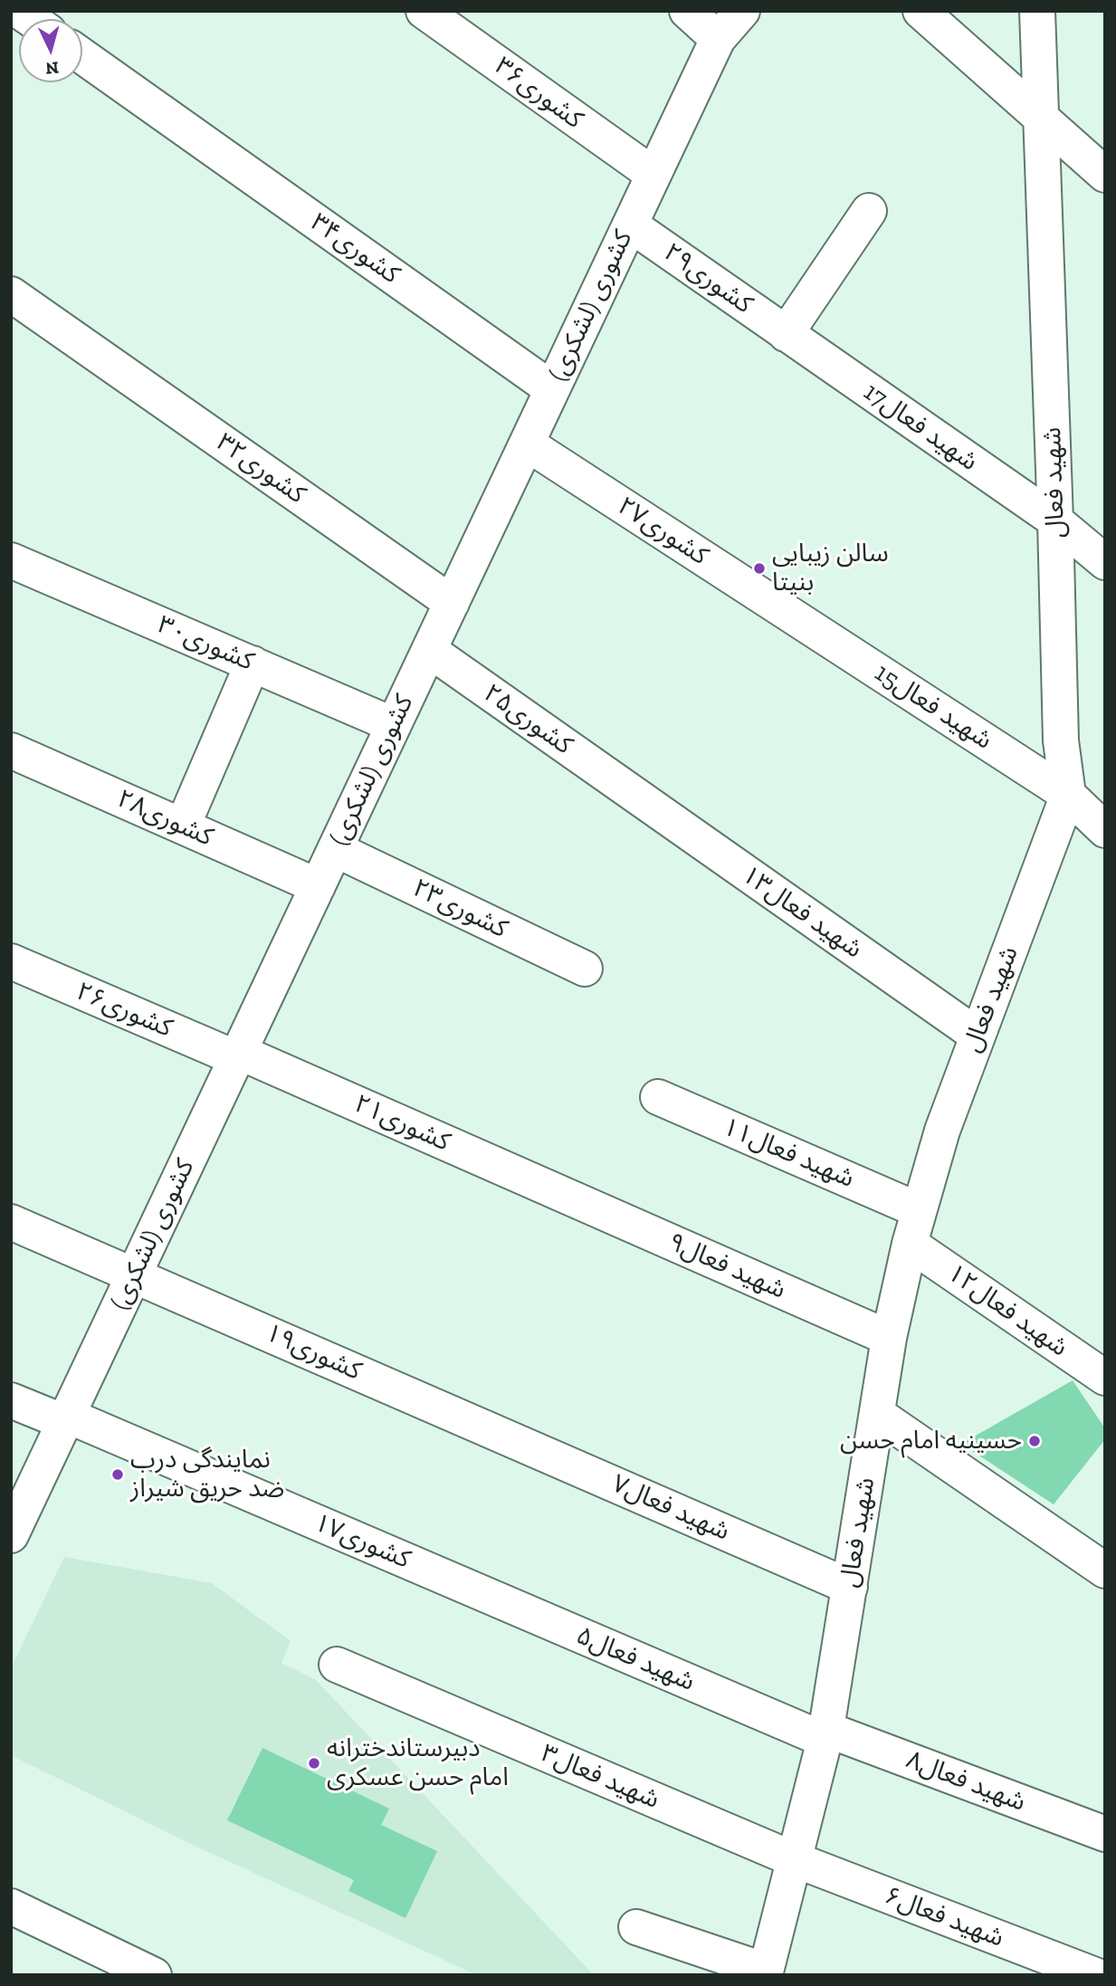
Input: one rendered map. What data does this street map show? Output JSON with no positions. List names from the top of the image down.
{
  "streets": {
    "street": [
      "کشوری۳۶",
      "کشوری۳۴",
      "کشوری۲۹",
      "کشوری (لشکری)",
      "17شهید فعال",
      "کشوری۳۲",
      "شهید فعال",
      "کشوری۲۷",
      "کشوری۳۰",
      "15شهید فعال",
      "کشوری۲۵",
      "کشوری۲۸",
      "کشوری۲۳",
      "شهید فعال۱۳",
      "کشوری۲۶",
      "۲۱کشوری",
      "شهید فعال۱۱",
      "شهید فعال۹",
      "شهید فعال۱۲",
      "۱۹کشوری",
      "شهید فعال۷",
      "۱۷کشوری",
      "شهید فعال۵",
      "شهید فعال۳",
      "شهید فعال۸",
      "شهید فعال۶"
    ]
  },
  "crossings": [
    ["کشوری۳۶", "کشوری (لشکری)"],
    ["کشوری۳۴", "کشوری (لشکری)"],
    ["کشوری۲۹", "کشوری (لشکری)"],
    ["کشوری۲۹", "17شهید فعال"],
    ["کشوری (لشکری)", "کشوری۳۲"],
    ["کشوری (لشکری)", "کشوری۲۷"],
    ["کشوری (لشکری)", "کشوری۳۰"],
    ["کشوری (لشکری)", "کشوری۲۵"],
    ["کشوری (لشکری)", "کشوری۲۸"],
    ["کشوری (لشکری)", "کشوری۲۳"],
    ["کشوری (لشکری)", "کشوری۲۶"],
    ["کشوری (لشکری)", "۲۱کشوری"],
    ["کشوری (لشکری)", "۱۹کشوری"],
    ["کشوری (لشکری)", "۱۷کشوری"],
    ["17شهید فعال", "شهید فعال"],
    ["شهید فعال", "15شهید فعال"],
    ["شهید فعال", "شهید فعال۱۳"],
    ["شهید فعال", "شهید فعال۱۱"],
    ["شهید فعال", "شهید فعال۹"],
    ["شهید فعال", "شهید فعال۱۲"],
    ["شهید فعال", "شهید فعال۷"],
    ["شهید فعال", "شهید فعال۵"],
    ["شهید فعال", "شهید فعال۳"],
    ["شهید فعال", "شهید فعال۸"],
    ["شهید فعال", "شهید فعال۶"],
    ["کشوری۲۷", "15شهید فعال"],
    ["کشوری۲۵", "شهید فعال۱۳"],
    ["کشوری۲۶", "۲۱کشوری"],
    ["۲۱کشوری", "شهید فعال۹"],
    ["۱۹کشوری", "شهید فعال۷"],
    ["۱۷کشوری", "شهید فعال۵"],
    ["شهید فعال۵", "شهید فعال۸"],
    ["شهید فعال۳", "شهید فعال۶"]
  ],
  "places": [
    "سالن زیبایی بنیتا",
    "حسینیه امام حسن",
    "نمایندگی درب ضد حریق شیراز",
    "دبیرستاندخترانه امام حسن عسکری"
  ],
  "north": "bottom"
}
